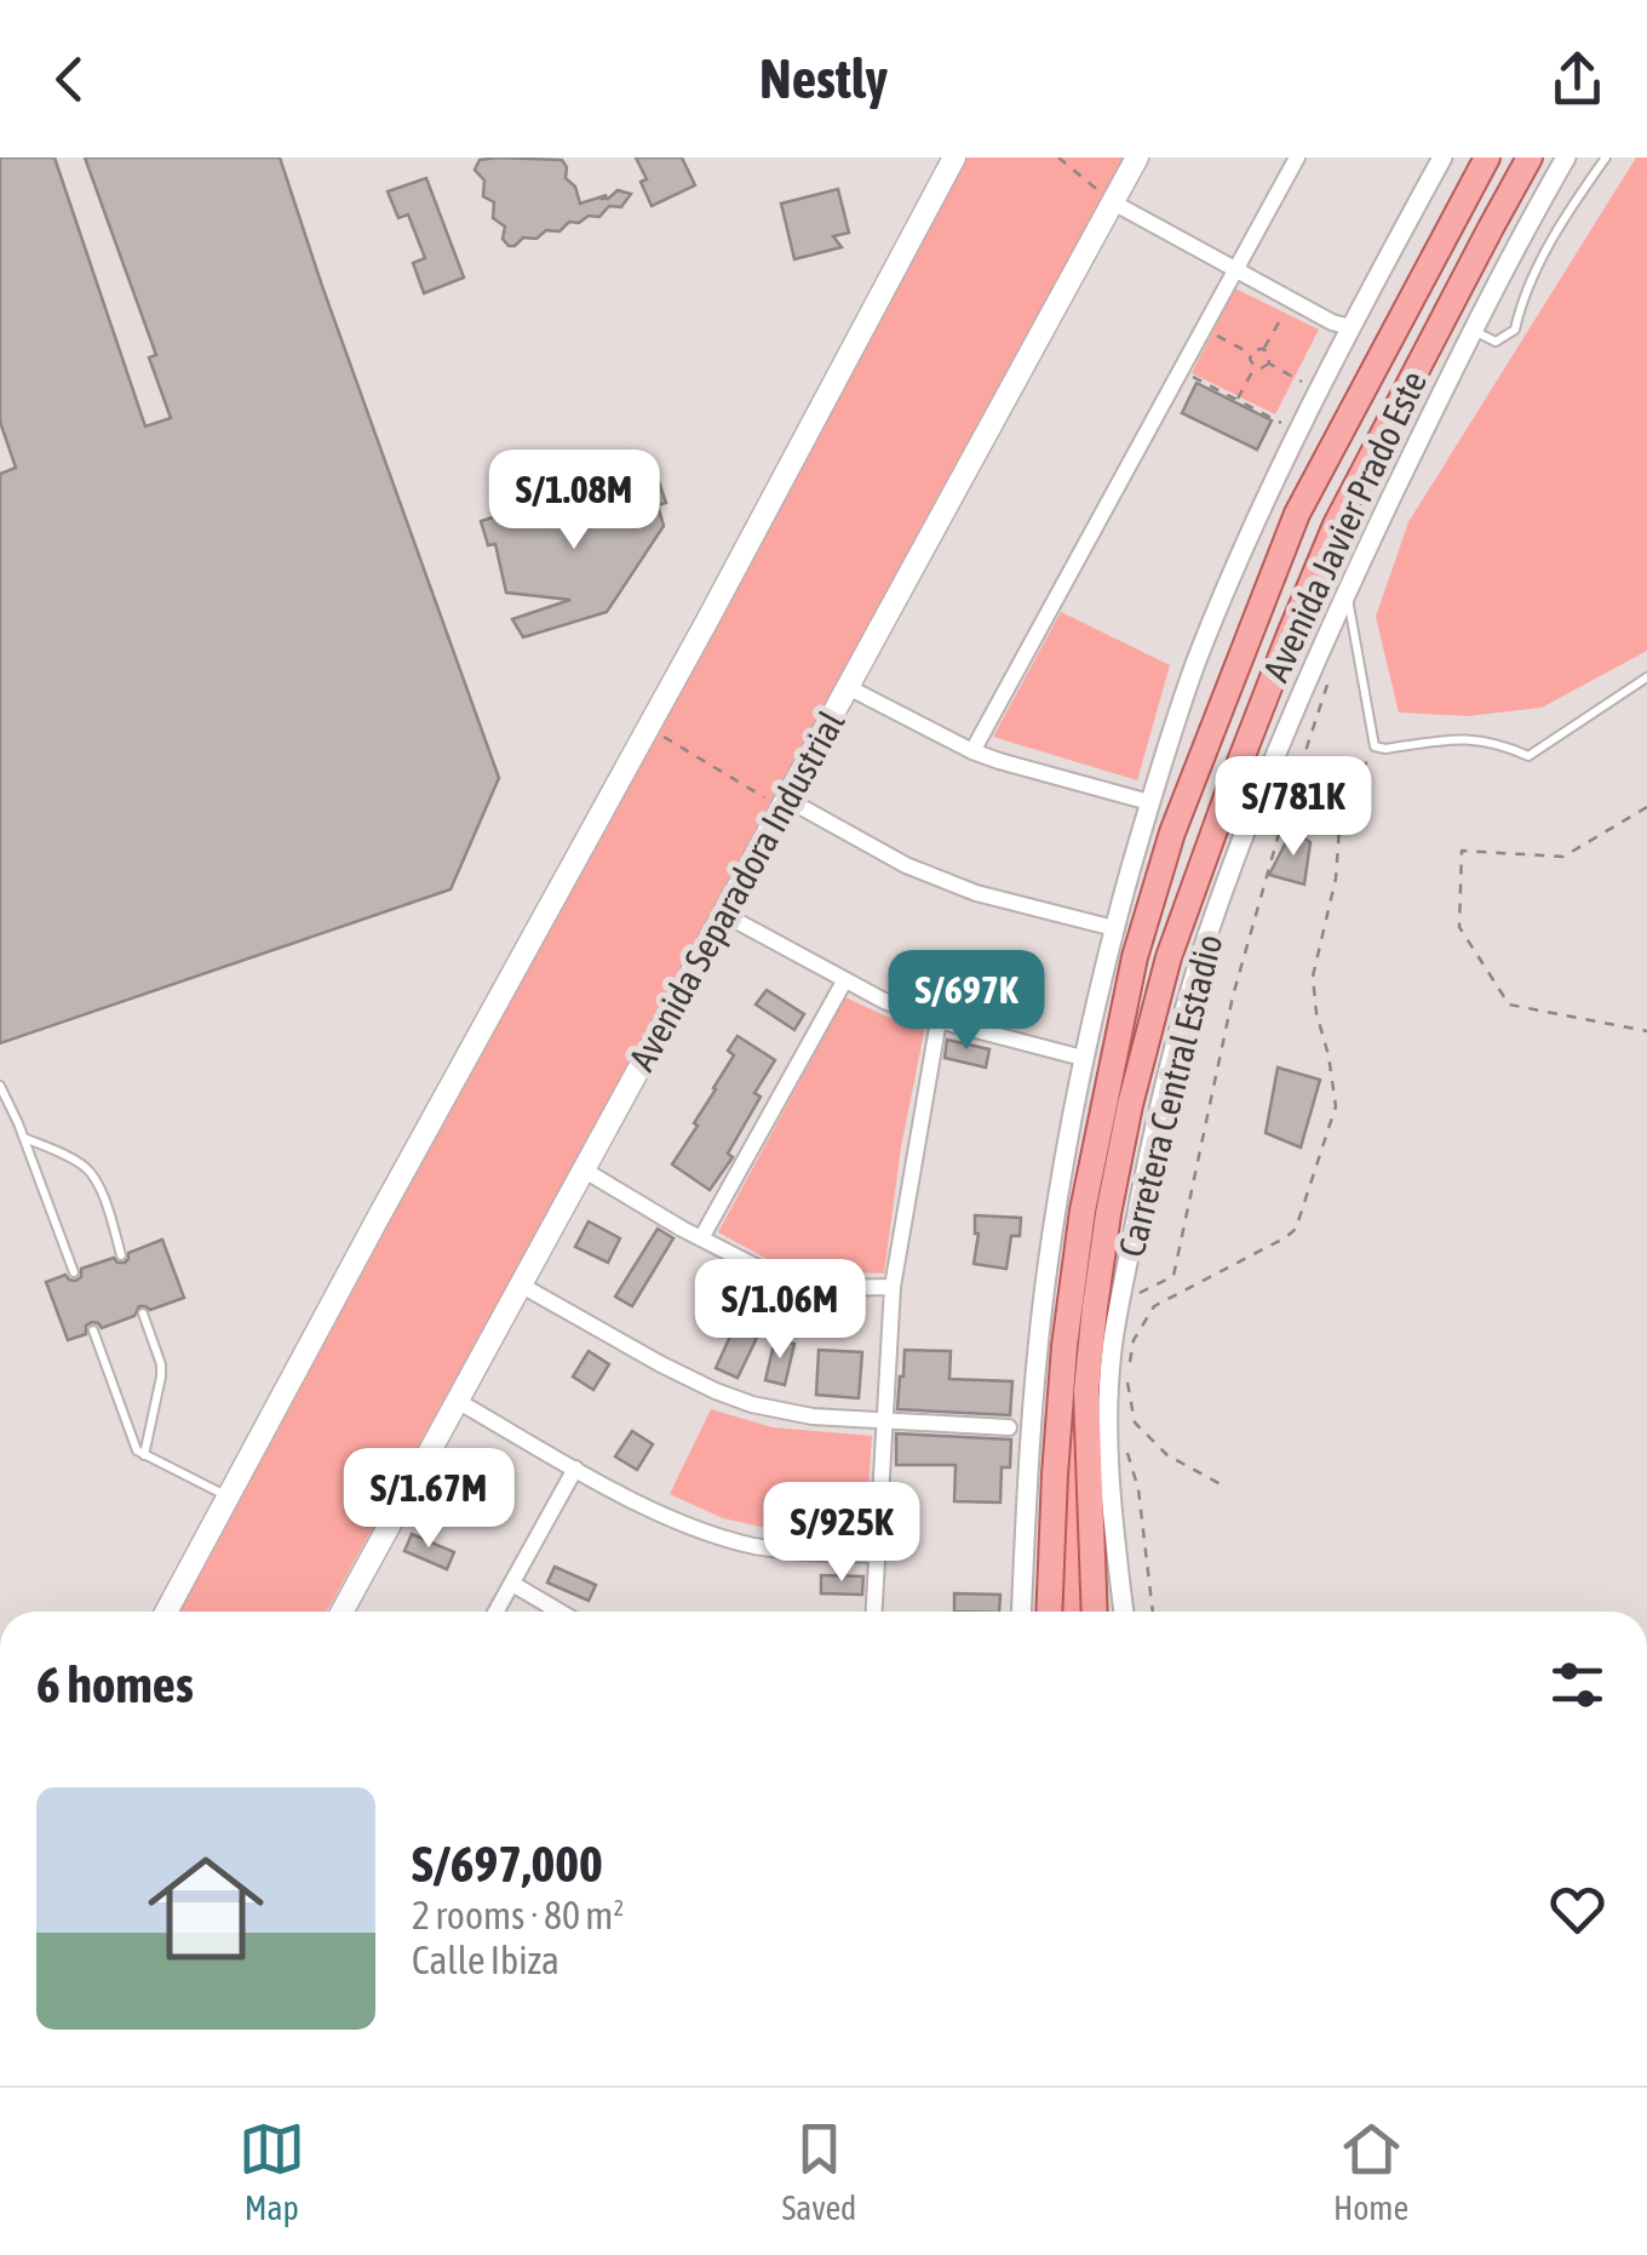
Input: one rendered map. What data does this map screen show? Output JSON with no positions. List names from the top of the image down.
{
  "streets": {
    "main road": ["Avenida Javier Prado Este", "Avenida Separadora Industrial"],
    "street": ["Carretera Central Estadio"]
  },
  "page": {
    "header": "Nestly",
    "price": [
      "S/1.08M",
      "S/781K",
      "S/697K",
      "S/1.06M",
      "S/1.67M",
      "S/925K"
    ],
    "heading": "6 homes",
    "list": [
      {
        "name": "S/697,000",
        "note": "2 rooms · 80 m² · Calle Ibiza"
      }
    ],
    "tabs": ["Map", "Saved", "Home"]
  }
}
